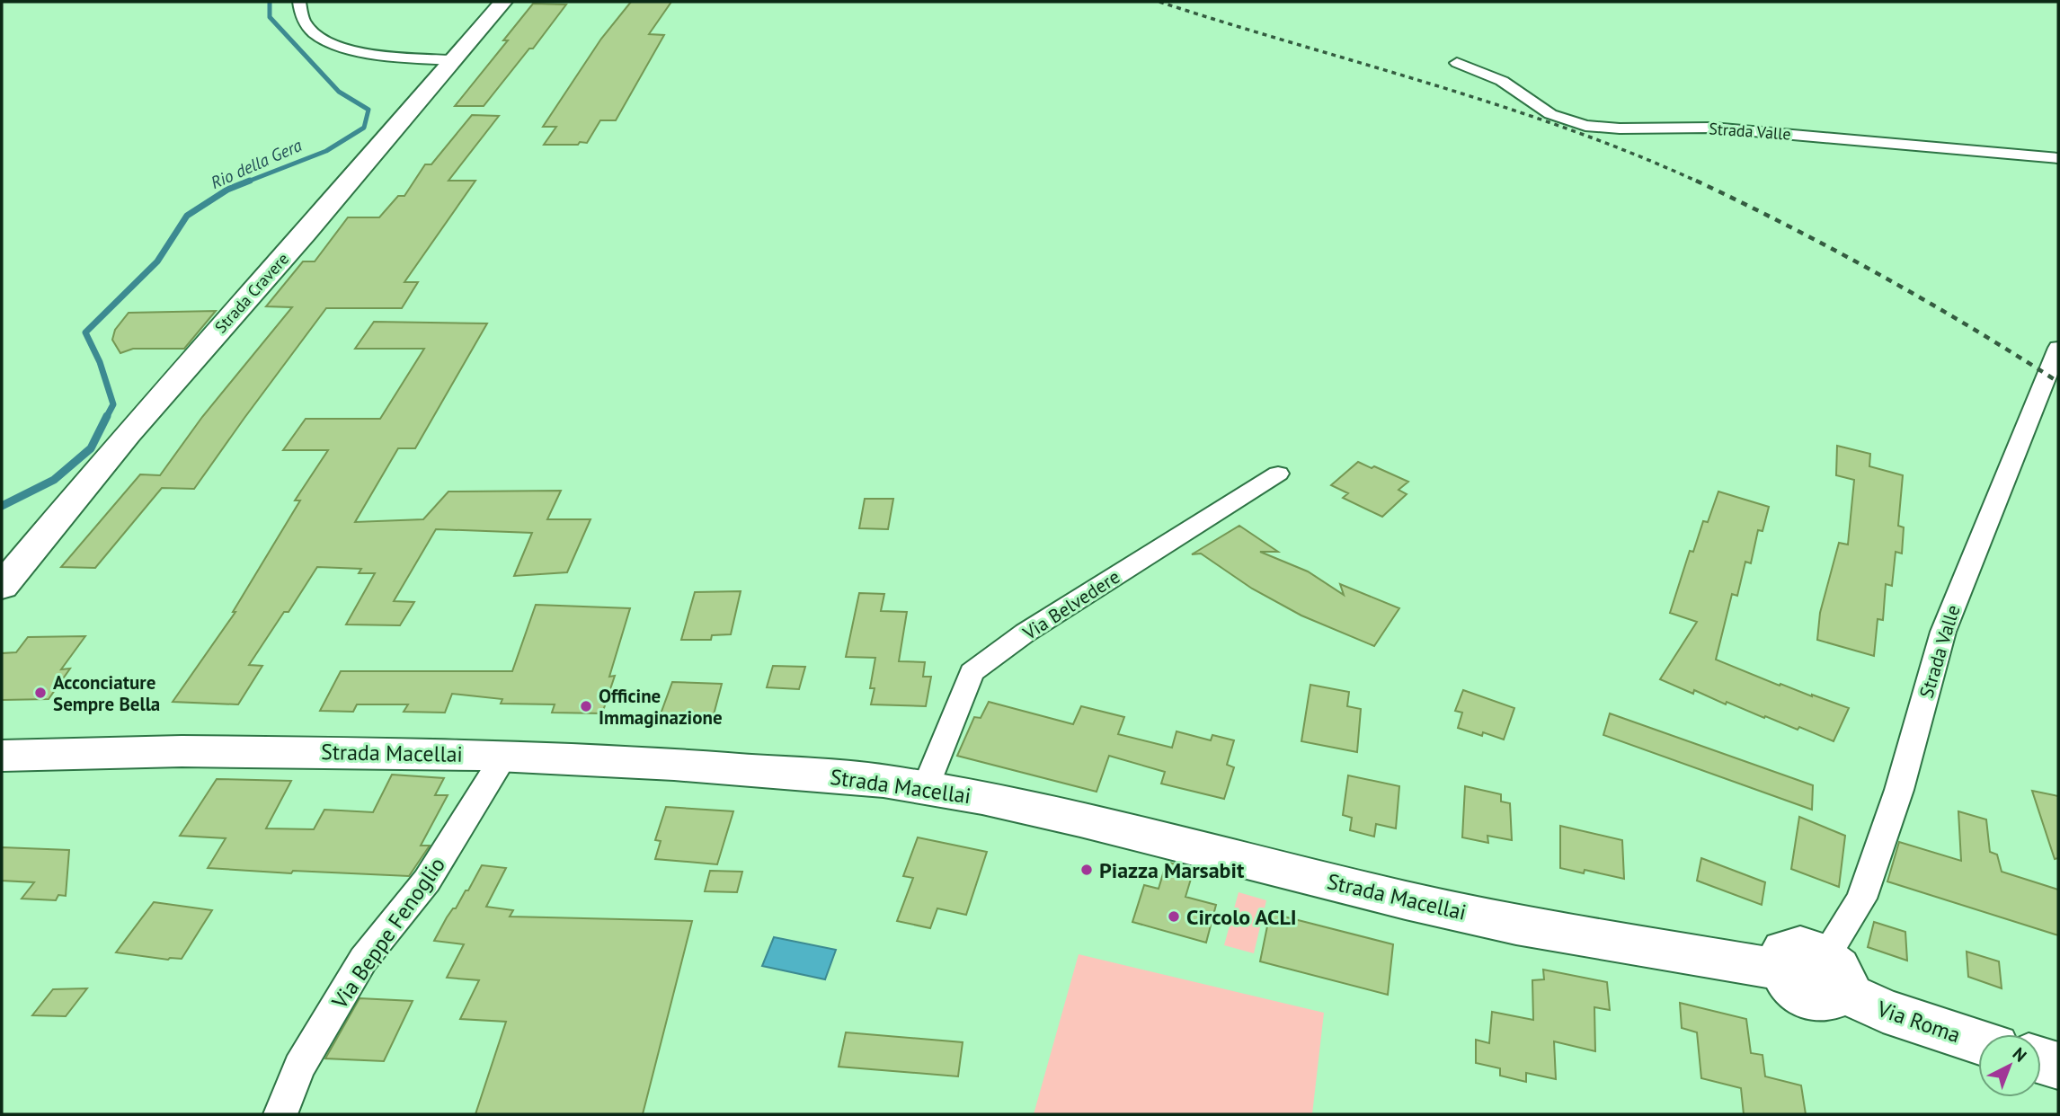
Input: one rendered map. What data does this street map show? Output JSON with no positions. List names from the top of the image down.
{
  "streets": {
    "street": [
      "Strada Valle",
      "Strada Cravere",
      "Via Belvedere",
      "Strada Macellai",
      "Via Beppe Fenoglio",
      "Via Roma"
    ]
  },
  "crossings": [
    ["Strada Valle", "Via Roma"],
    ["Via Belvedere", "Strada Macellai"],
    ["Strada Macellai", "Via Beppe Fenoglio"],
    ["Strada Macellai", "Via Roma"]
  ],
  "water": ["Rio della Gera"],
  "places": [
    "Acconciature Sempre Bella",
    "Officine Immaginazione",
    "Piazza Marsabit",
    "Circolo ACLI"
  ],
  "north": "top right"
}
